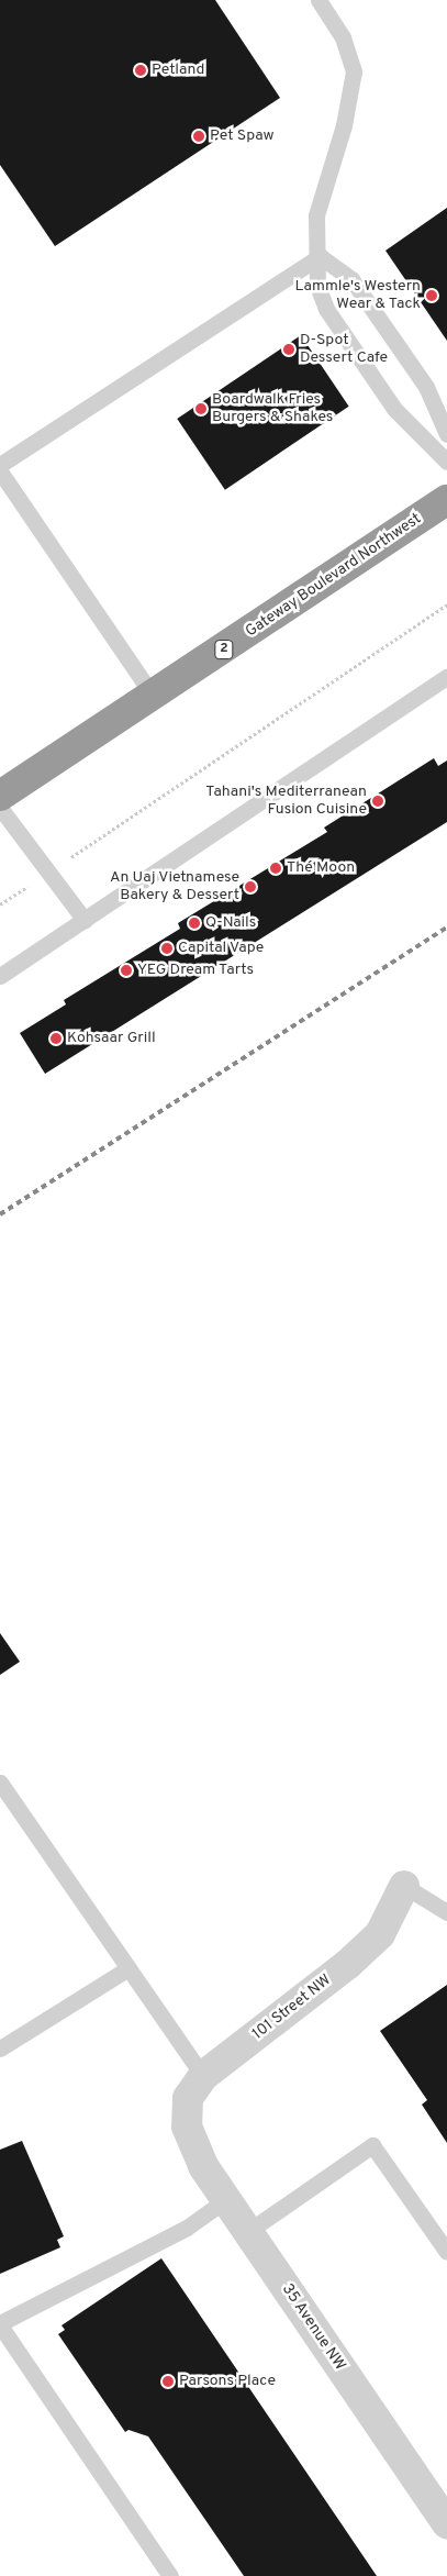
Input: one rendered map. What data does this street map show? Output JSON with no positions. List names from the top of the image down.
{
  "streets": {
    "highway": ["Gateway Boulevard Northwest", "2"],
    "street": ["101 Street NW", "35 Avenue NW"]
  },
  "crossings": [
    ["101 Street NW", "35 Avenue NW"]
  ],
  "places": [
    "Petland",
    "Pet Spaw",
    "Lammle's Western Wear & Tack",
    "D-Spot Dessert Cafe",
    "Boardwalk Fries Burgers & Shakes",
    "Tahani's Mediterranean Fusion Cuisine",
    "Thé Moon",
    "An Uaj Vietnamese Bakery & Dessert",
    "Q-Nails",
    "Capital Vape",
    "YEG Dream Tarts",
    "Kohsaar Grill",
    "Parsons Place"
  ]
}
